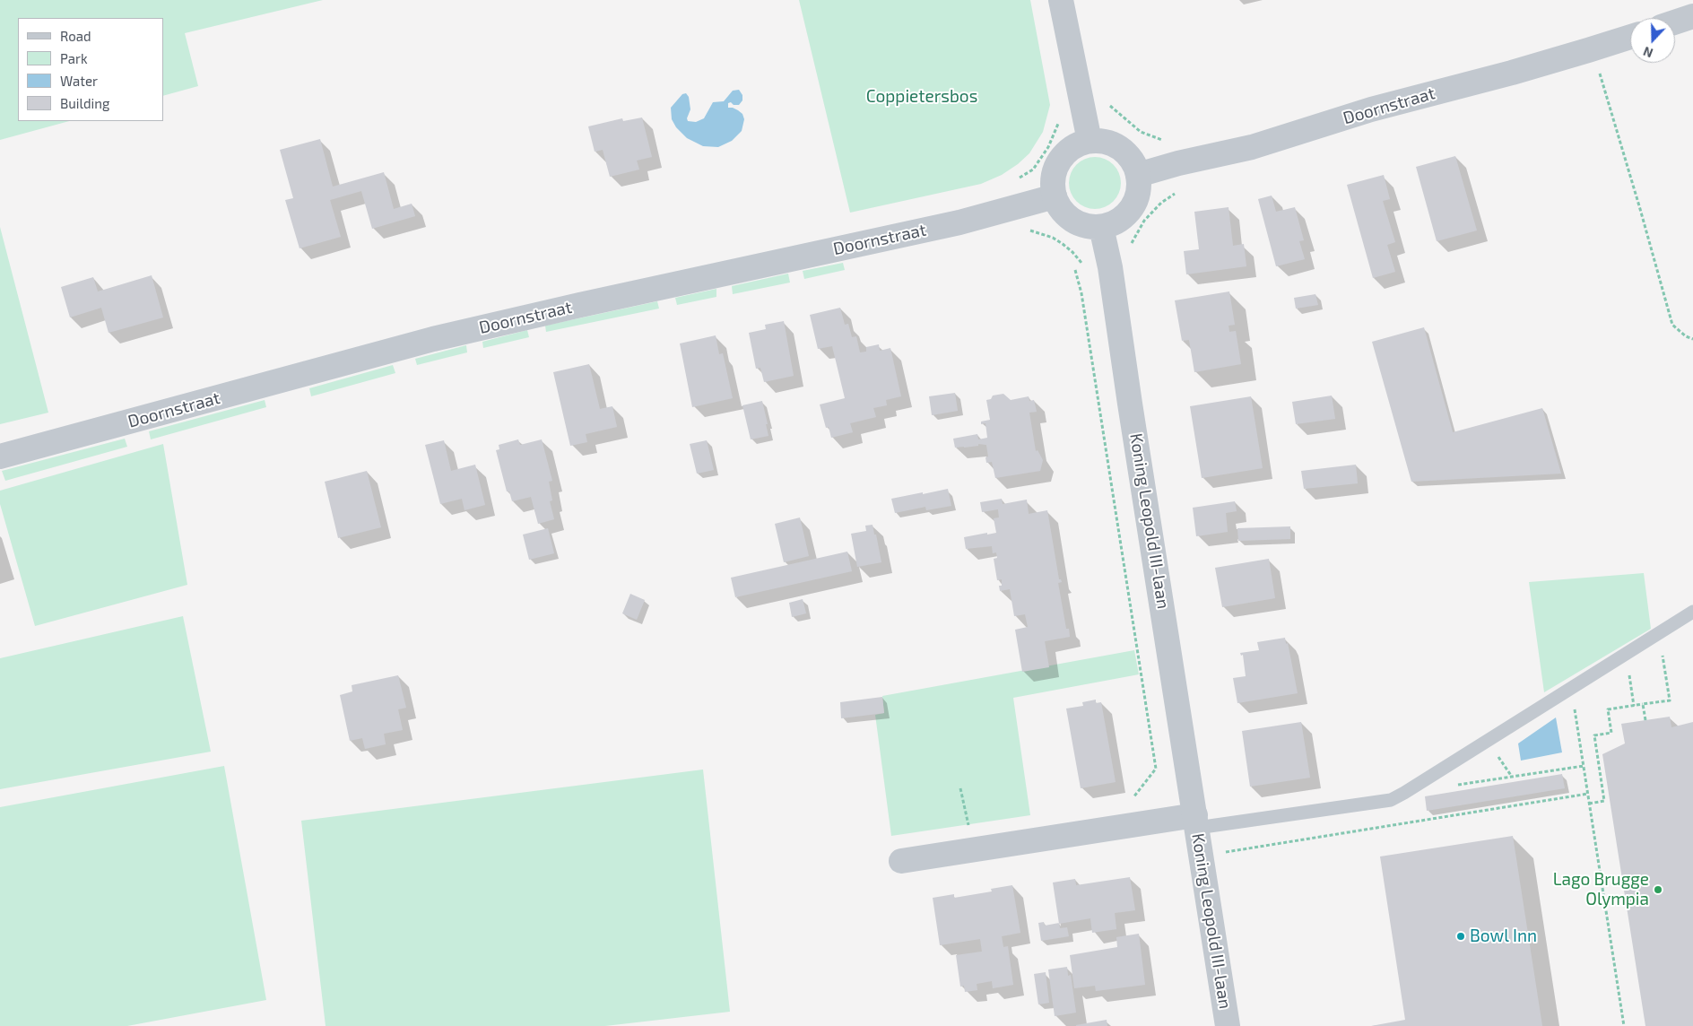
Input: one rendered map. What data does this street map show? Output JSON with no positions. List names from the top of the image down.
{
  "streets": {
    "street": ["Doornstraat", "Koning Leopold III-laan"]
  },
  "crossings": [
    ["Doornstraat", "Koning Leopold III-laan"]
  ],
  "parks": ["Coppietersbos"],
  "places": ["Lago Brugge Olympia", "Bowl Inn"],
  "legend": [
    "Road",
    "Park",
    "Water",
    "Building"
  ],
  "north": "bottom"
}
